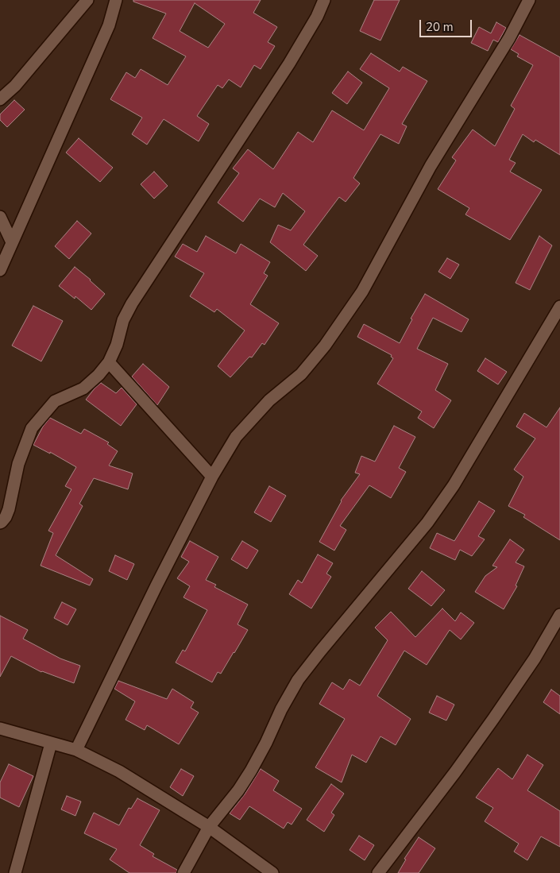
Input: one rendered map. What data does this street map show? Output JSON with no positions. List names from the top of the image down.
{
  "scale_bar": "20 m"
}
